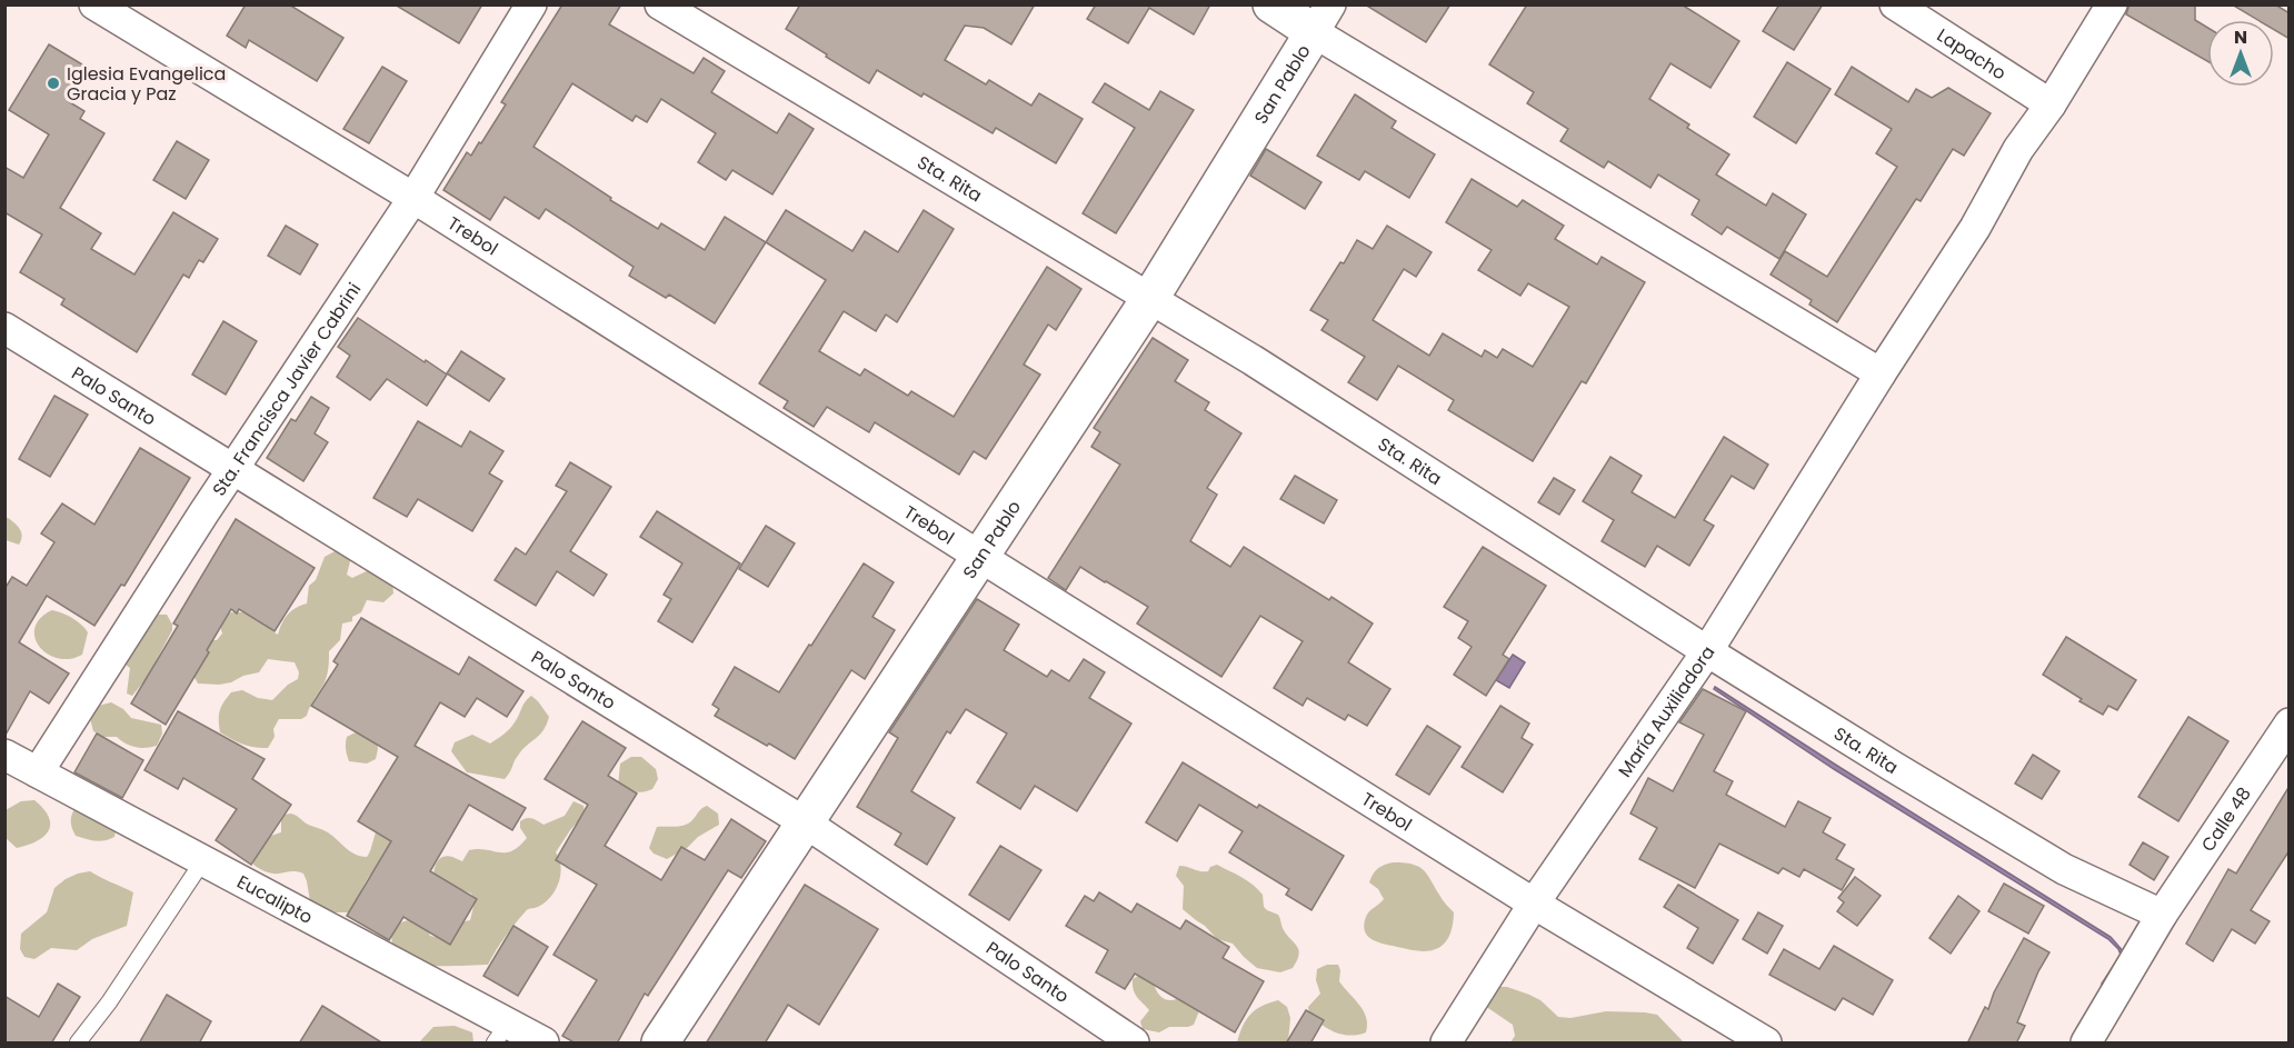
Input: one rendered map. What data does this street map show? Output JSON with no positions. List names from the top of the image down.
{
  "streets": {
    "street": [
      "Lapacho",
      "San Pablo",
      "Sta. Rita",
      "Trebol",
      "Sta. Francisca Javier Cabrini",
      "Palo Santo",
      "María Auxiliadora",
      "Calle 48",
      "Eucalipto"
    ]
  },
  "crossings": [
    ["Lapacho", "María Auxiliadora"],
    ["San Pablo", "Sta. Rita"],
    ["San Pablo", "Trebol"],
    ["San Pablo", "Palo Santo"],
    ["Sta. Rita", "María Auxiliadora"],
    ["Sta. Rita", "Calle 48"],
    ["Trebol", "Sta. Francisca Javier Cabrini"],
    ["Trebol", "María Auxiliadora"],
    ["Sta. Francisca Javier Cabrini", "Palo Santo"],
    ["Sta. Francisca Javier Cabrini", "Eucalipto"]
  ],
  "places": ["Iglesia Evangelica Gracia y Paz"],
  "north": "top"
}
